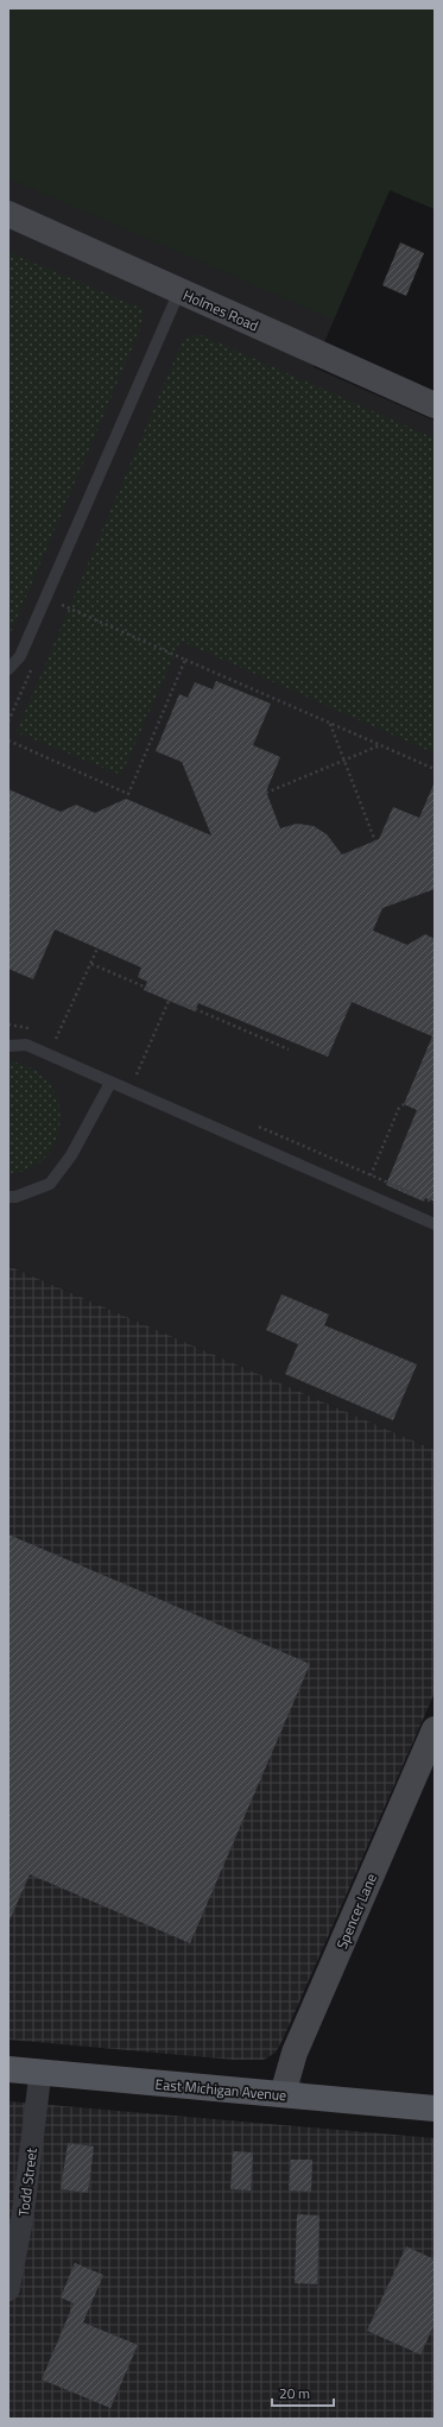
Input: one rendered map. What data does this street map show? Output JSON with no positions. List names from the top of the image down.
{
  "streets": {
    "main road": ["Holmes Road", "Spencer Lane", "East Michigan Avenue"],
    "street": ["Todd Street"]
  },
  "crossings": [
    ["Spencer Lane", "East Michigan Avenue"],
    ["East Michigan Avenue", "Todd Street"]
  ],
  "scale_bar": "20 m"
}
